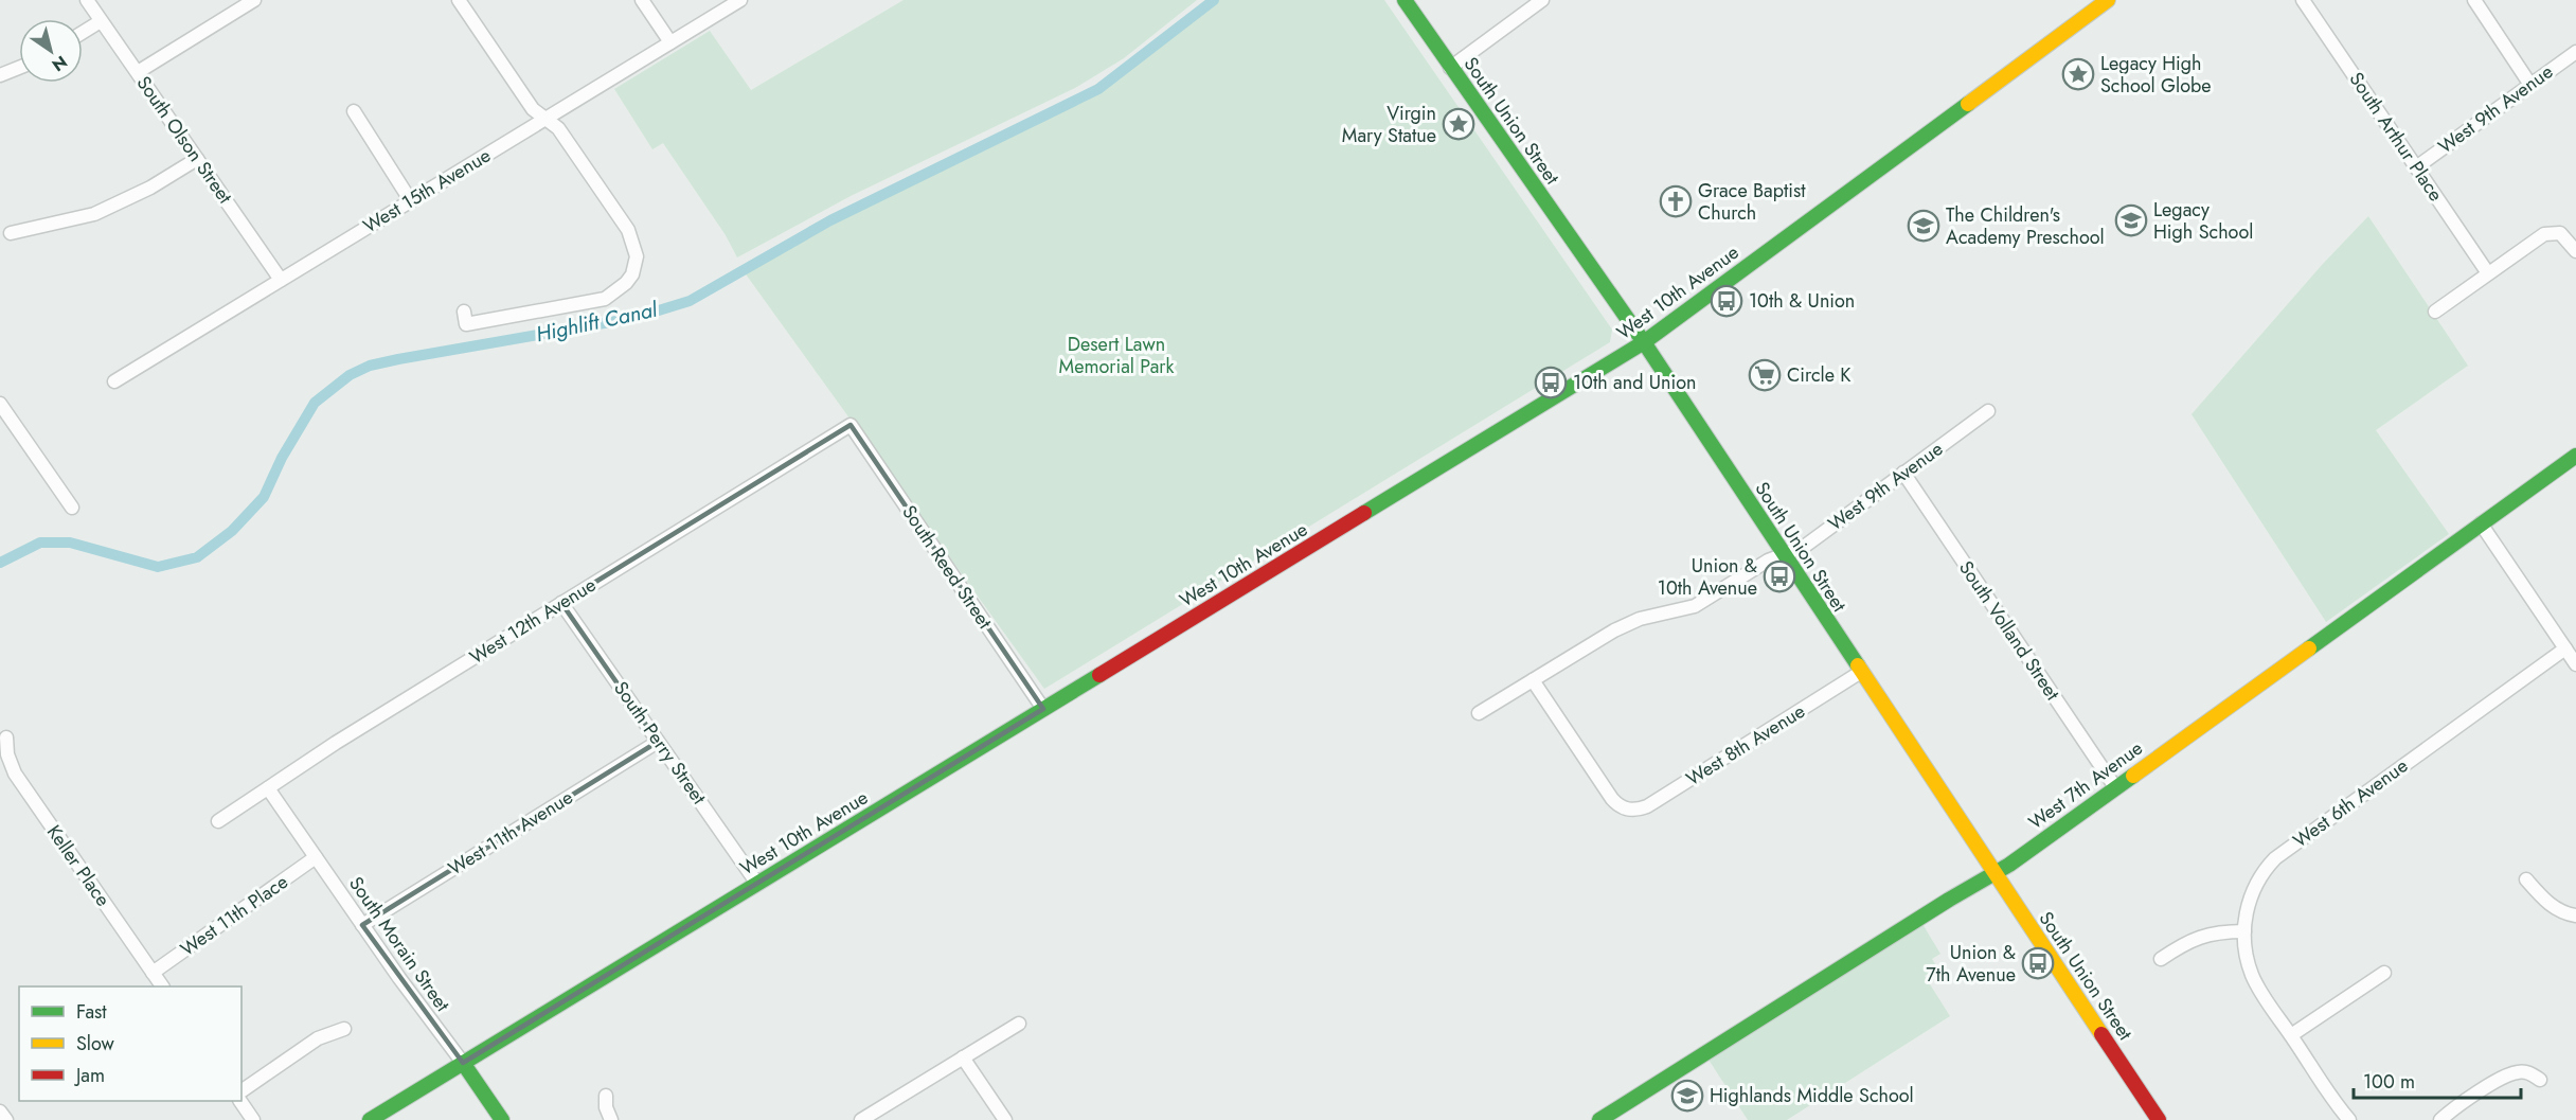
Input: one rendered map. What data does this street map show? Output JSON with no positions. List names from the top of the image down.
{
  "streets": {
    "main road": [
      "South Union Street",
      "West 10th Avenue",
      "West 7th Avenue",
      "South Morain Street"
    ],
    "street": [
      "West 9th Avenue",
      "South Arthur Place",
      "South Olson Street",
      "West 15th Avenue",
      "South Reed Street",
      "West 12th Avenue",
      "South Volland Street",
      "South Perry Street",
      "West 8th Avenue",
      "West 6th Avenue",
      "West 11th Avenue",
      "Keller Place",
      "West 11th Place"
    ]
  },
  "crossings": [
    ["West 9th Avenue", "South Union Street"],
    ["West 9th Avenue", "South Arthur Place"],
    ["West 9th Avenue", "South Volland Street"],
    ["West 9th Avenue", "West 8th Avenue"],
    ["South Union Street", "West 10th Avenue"],
    ["South Union Street", "West 8th Avenue"],
    ["South Union Street", "West 7th Avenue"],
    ["South Olson Street", "West 15th Avenue"],
    ["West 10th Avenue", "South Reed Street"],
    ["West 10th Avenue", "South Perry Street"],
    ["West 10th Avenue", "South Morain Street"],
    ["South Reed Street", "West 12th Avenue"],
    ["West 12th Avenue", "South Perry Street"],
    ["West 12th Avenue", "South Morain Street"],
    ["South Volland Street", "West 7th Avenue"],
    ["South Perry Street", "West 11th Avenue"],
    ["West 11th Avenue", "South Morain Street"],
    ["Keller Place", "West 11th Place"],
    ["West 11th Place", "South Morain Street"]
  ],
  "water": ["Highlift Canal"],
  "parks": ["Desert Lawn Memorial Park"],
  "places": {
    "place": ["Legacy High School Globe", "Virgin Mary Statue"],
    "church": ["Grace Baptist Church"],
    "school or university": ["Legacy High School", "The Children's Academy Preschool", "Highlands Middle School"],
    "bus stop": [
      "10th & Union",
      "10th and Union",
      "Union & 10th Avenue",
      "Union & 7th Avenue"
    ],
    "supermarket": ["Circle K"]
  },
  "legend": ["Fast", "Slow", "Jam"],
  "scale_bar": "100 m",
  "north": "bottom right"
}
